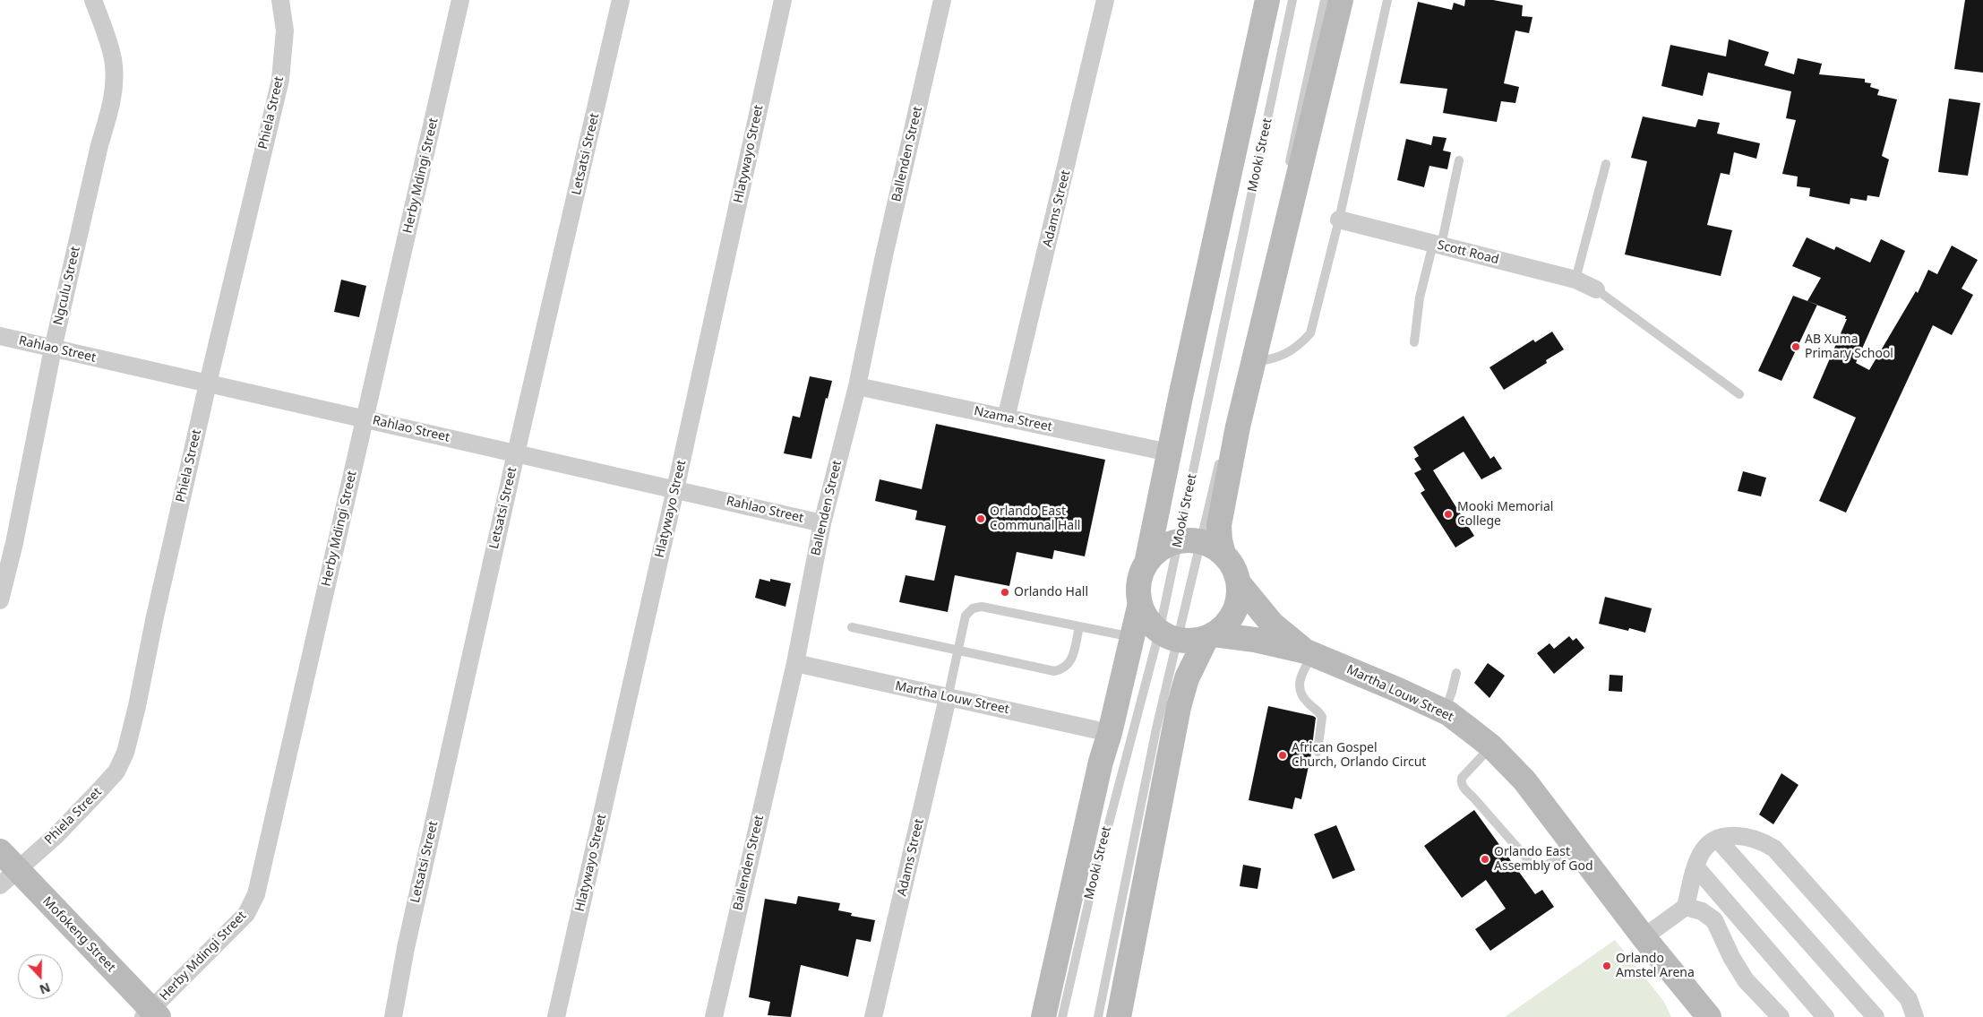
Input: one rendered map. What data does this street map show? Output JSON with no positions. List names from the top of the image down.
{
  "streets": {
    "main road": ["Mooki Street", "Martha Louw Street", "Mofokeng Street"],
    "street": [
      "Phiela Street",
      "Letsatsi Street",
      "Hlatywayo Street",
      "Ballenden Street",
      "Herby Mdingi Street",
      "Adams Street",
      "Scott Road",
      "Ngculu Street",
      "Rahlao Street",
      "Nzama Street"
    ]
  },
  "crossings": [
    ["Phiela Street", "Rahlao Street"],
    ["Phiela Street", "Mofokeng Street"],
    ["Letsatsi Street", "Rahlao Street"],
    ["Hlatywayo Street", "Rahlao Street"],
    ["Ballenden Street", "Rahlao Street"],
    ["Ballenden Street", "Nzama Street"],
    ["Ballenden Street", "Martha Louw Street"],
    ["Mooki Street", "Nzama Street"],
    ["Mooki Street", "Martha Louw Street"],
    ["Herby Mdingi Street", "Rahlao Street"],
    ["Herby Mdingi Street", "Mofokeng Street"],
    ["Adams Street", "Nzama Street"],
    ["Adams Street", "Martha Louw Street"],
    ["Ngculu Street", "Rahlao Street"]
  ],
  "places": [
    "AB Xuma Primary School",
    "Mooki Memorial College",
    "Orlando East Communal Hall",
    "Orlando Hall",
    "African Gospel Church, Orlando Circut",
    "Orlando East Assembly of God",
    "Orlando Amstel Arena"
  ],
  "north": "bottom"
}
